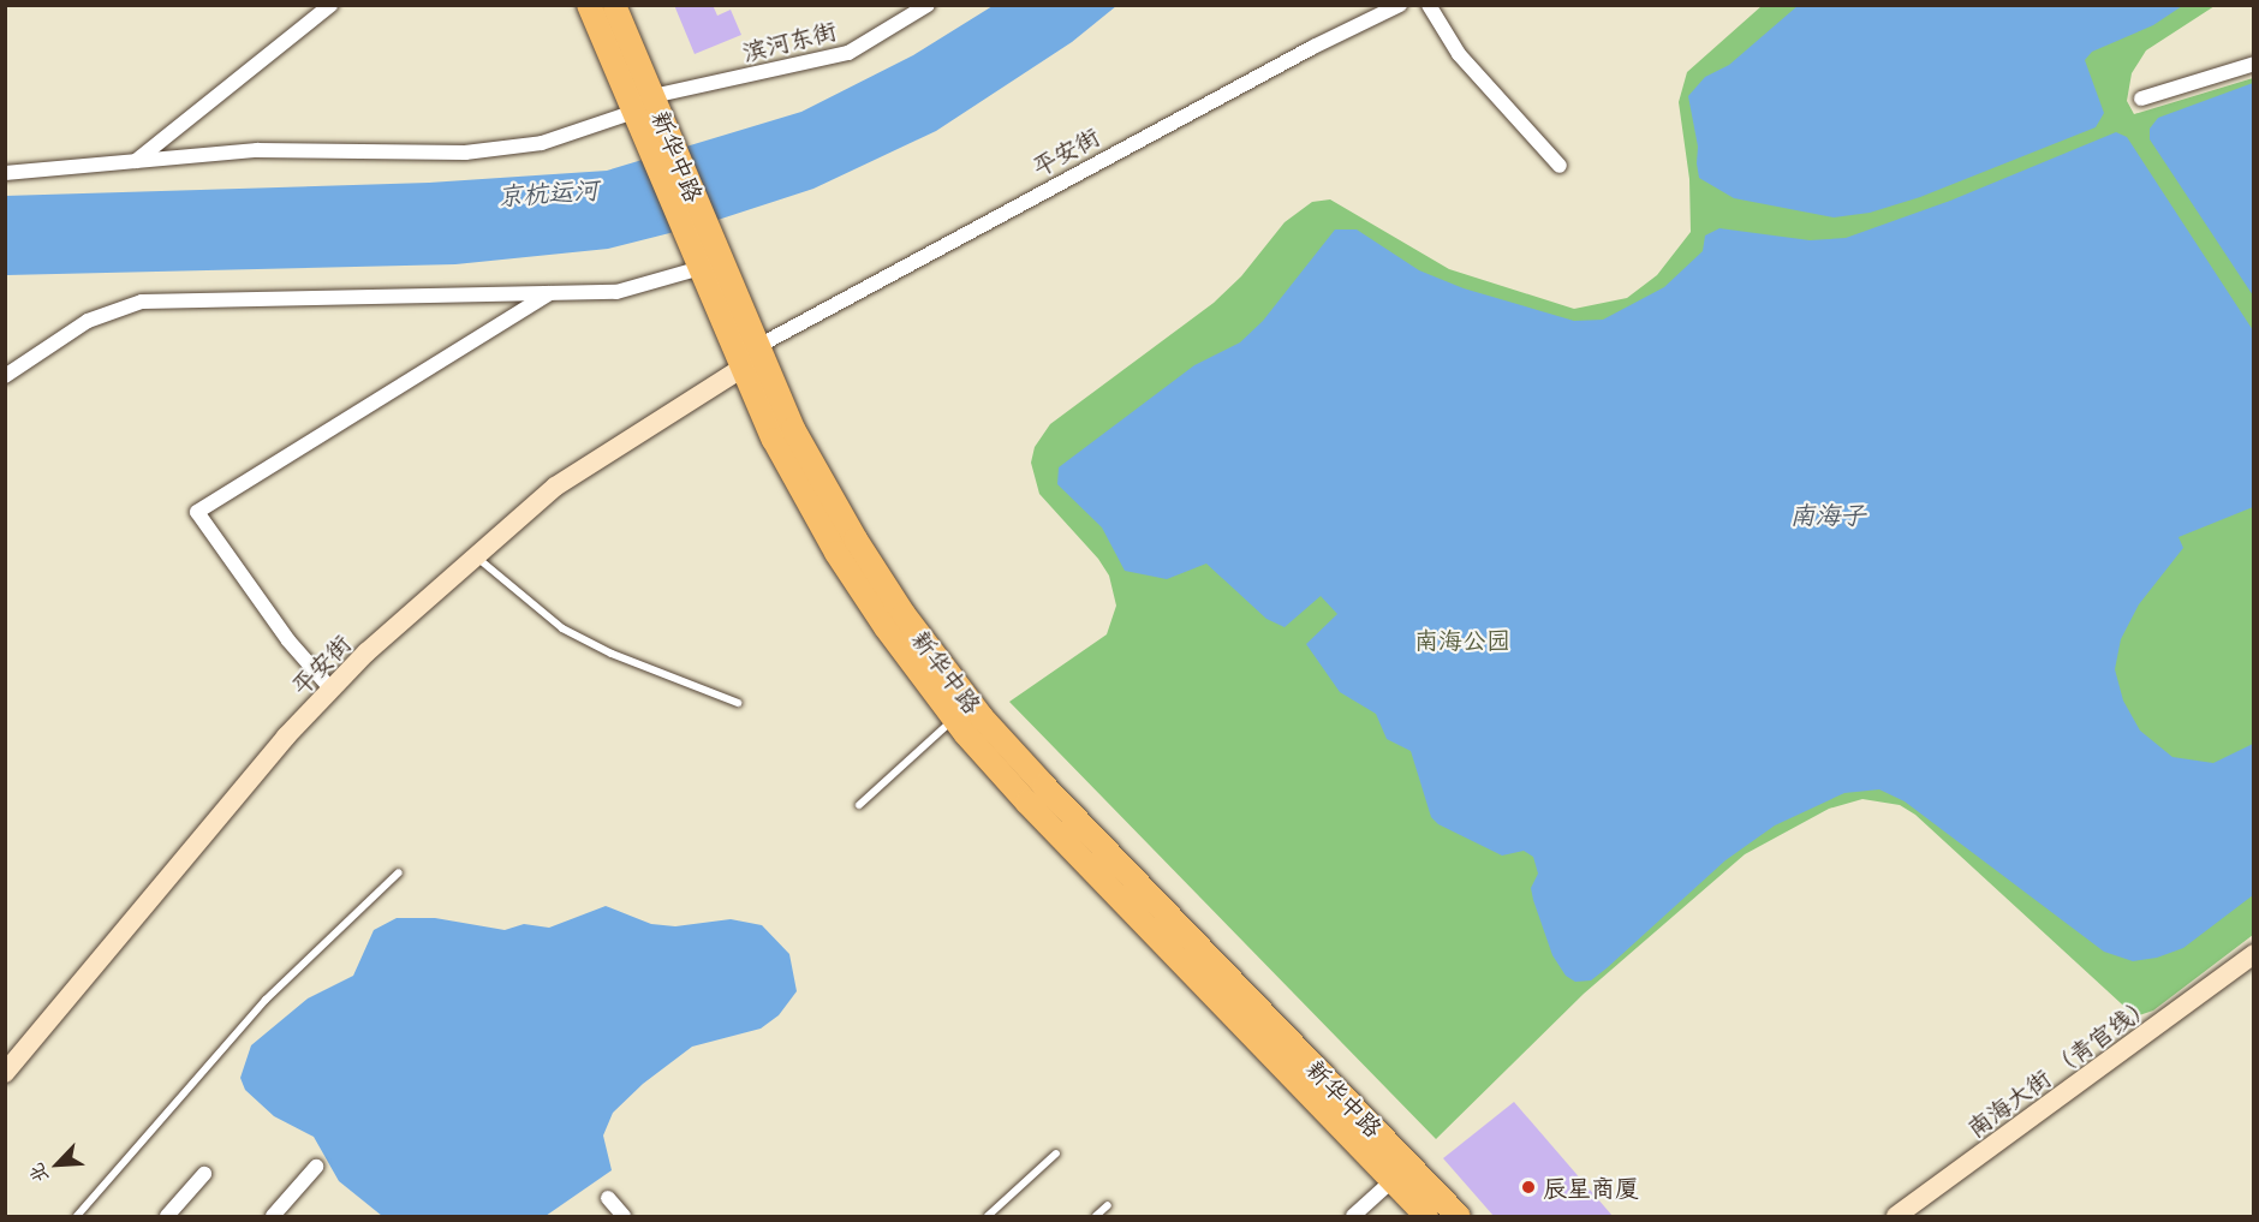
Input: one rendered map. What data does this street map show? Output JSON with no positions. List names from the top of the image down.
{
  "streets": {
    "main road": ["新华中路"],
    "street": ["滨河东街", "平安街", "南海大街 （青官线）"]
  },
  "crossings": [
    ["滨河东街", "新华中路"],
    ["平安街", "新华中路"]
  ],
  "water": ["京杭运河", "南海子"],
  "parks": ["南海公园"],
  "places": ["辰星商厦"],
  "north": "bottom left"
}
